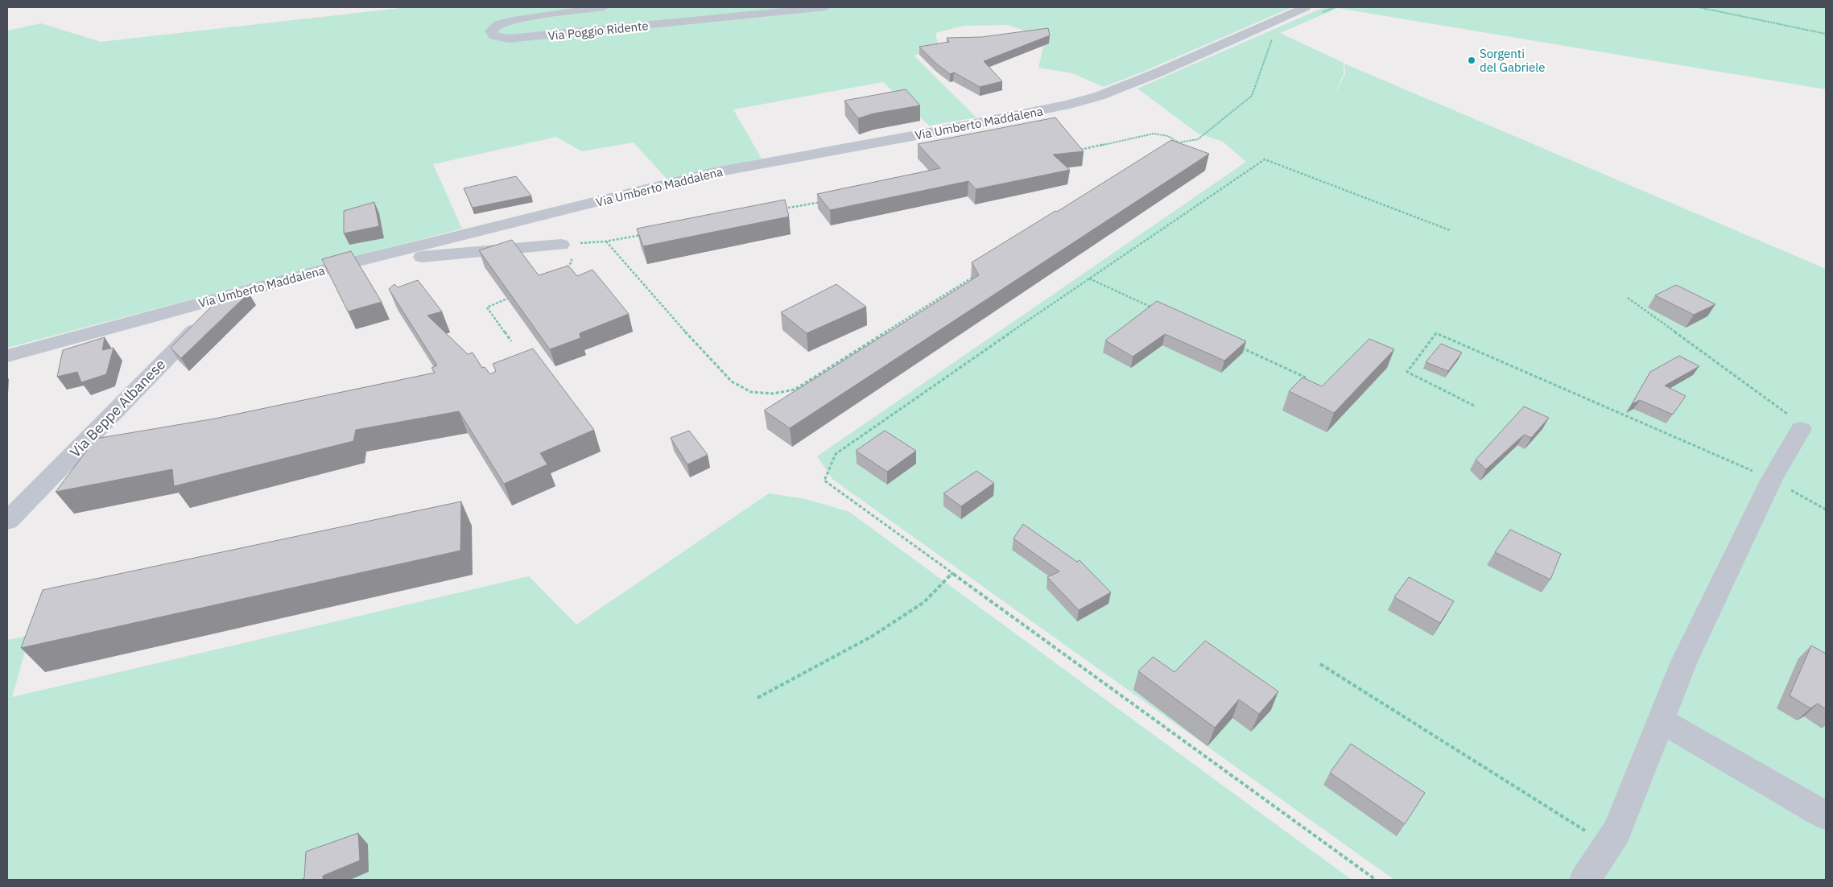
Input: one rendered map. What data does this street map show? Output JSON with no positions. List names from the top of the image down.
{
  "streets": {
    "street": ["Via Poggio Ridente", "Via Umberto Maddalena", "Via Beppe Albanese"]
  },
  "crossings": [
    ["Via Umberto Maddalena", "Via Beppe Albanese"]
  ],
  "places": ["Sorgenti del Gabriele"]
}
